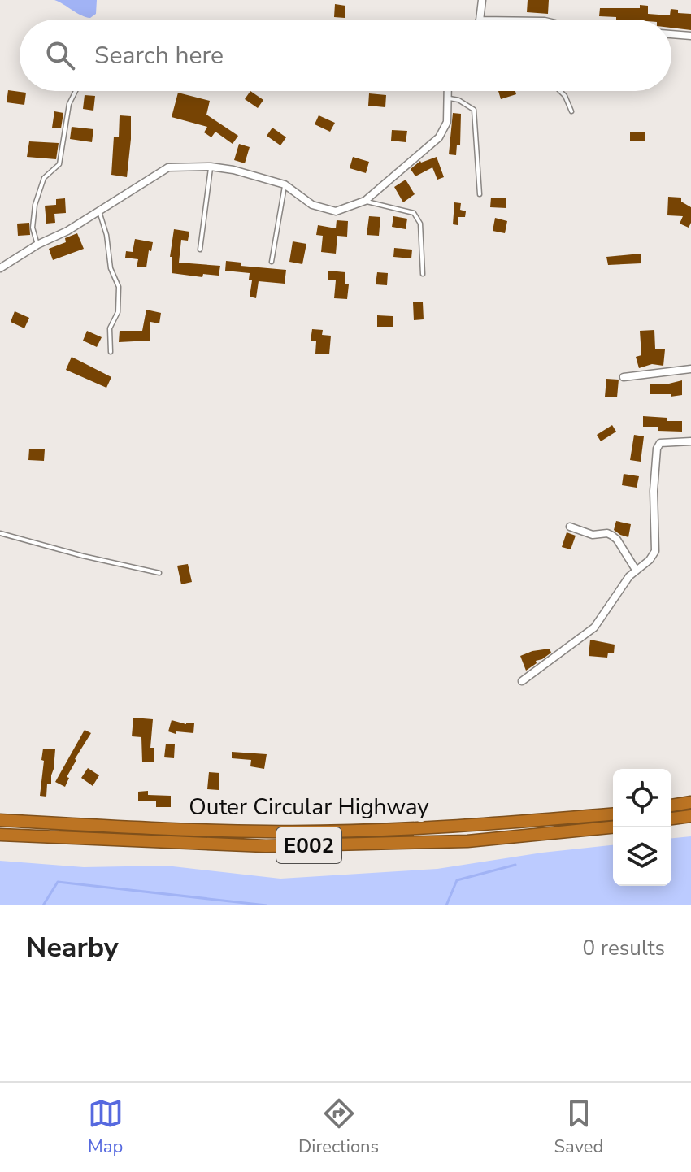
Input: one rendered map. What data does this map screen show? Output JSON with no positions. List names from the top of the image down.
{
  "streets": {
    "highway": ["Outer Circular Highway", "E002"]
  },
  "page": {
    "search": "Search here",
    "heading": ["Nearby", "0 results"],
    "nav": ["Map", "Directions", "Saved"]
  }
}
